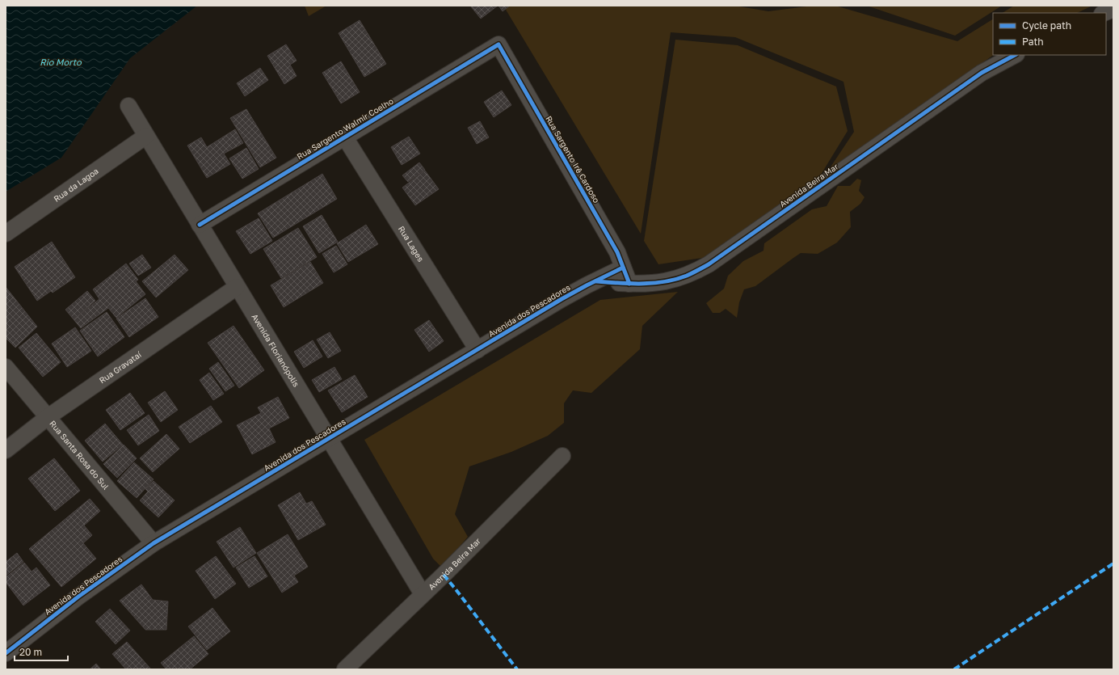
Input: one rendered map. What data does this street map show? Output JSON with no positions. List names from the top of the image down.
{
  "streets": {
    "street": [
      "Rua Sargento Walmir Coelho",
      "Rua Sargento Irê Cardoso",
      "Rua da Lagoa",
      "Avenida Beira Mar",
      "Rua Lages",
      "Avenida dos Pescadores",
      "Avenida Florianópolis",
      "Rua Gravataí",
      "Rua Santa Rosa do Sul"
    ]
  },
  "crossings": [
    ["Rua Sargento Walmir Coelho", "Rua Sargento Irê Cardoso"],
    ["Rua Sargento Walmir Coelho", "Rua Lages"],
    ["Rua Sargento Walmir Coelho", "Avenida Florianópolis"],
    ["Rua Sargento Irê Cardoso", "Avenida Beira Mar"],
    ["Rua Sargento Irê Cardoso", "Avenida dos Pescadores"],
    ["Rua da Lagoa", "Avenida Florianópolis"],
    ["Avenida Beira Mar", "Avenida dos Pescadores"],
    ["Avenida Beira Mar", "Avenida Florianópolis"],
    ["Rua Lages", "Avenida dos Pescadores"],
    ["Avenida dos Pescadores", "Avenida Florianópolis"],
    ["Avenida dos Pescadores", "Rua Santa Rosa do Sul"],
    ["Avenida Florianópolis", "Rua Gravataí"],
    ["Rua Gravataí", "Rua Santa Rosa do Sul"]
  ],
  "water": ["Rio Morto"],
  "legend": ["Cycle path", "Path"],
  "scale_bar": "20 m"
}
